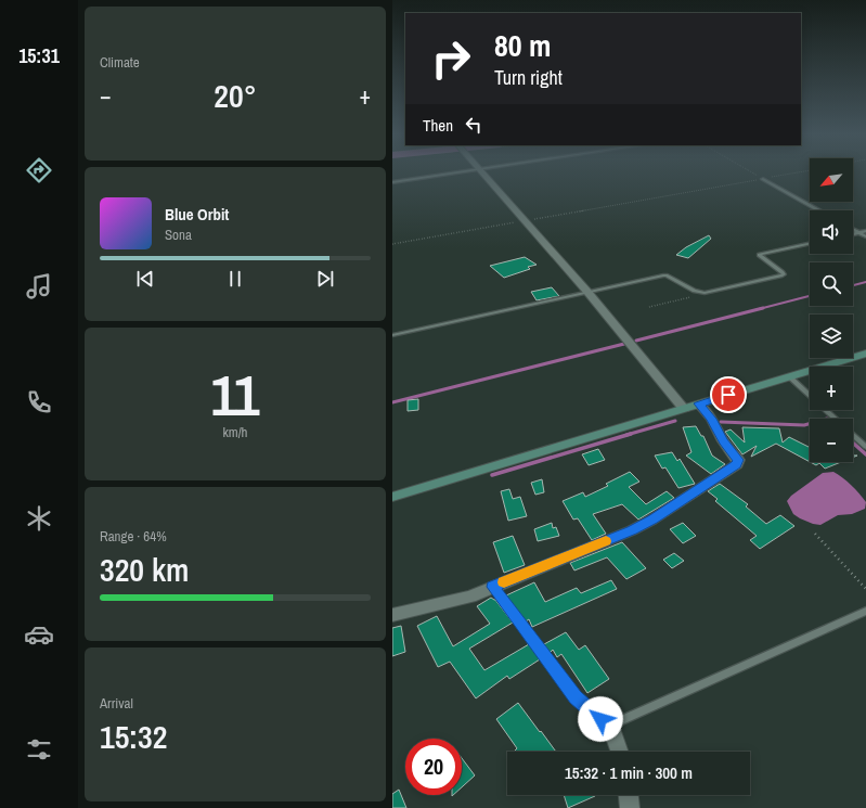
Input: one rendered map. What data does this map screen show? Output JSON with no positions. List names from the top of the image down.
{
  "north": "bottom left",
  "page": {
    "tabs": "15:31",
    "tile": [
      "Climate",
      ["11", "km/h"],
      ["Range · 64%", "320 km"],
      ["Arrival", "15:32"]
    ],
    "turn": ["80 m", "Turn right"],
    "heat": ["−", "20°", "+"],
    "then": "Then",
    "map_buttons": ["+", "−"],
    "song": ["Blue Orbit", "Sona"],
    "limit": "20",
    "trip": "15:32 · 1 min · 300 m"
  }
}
